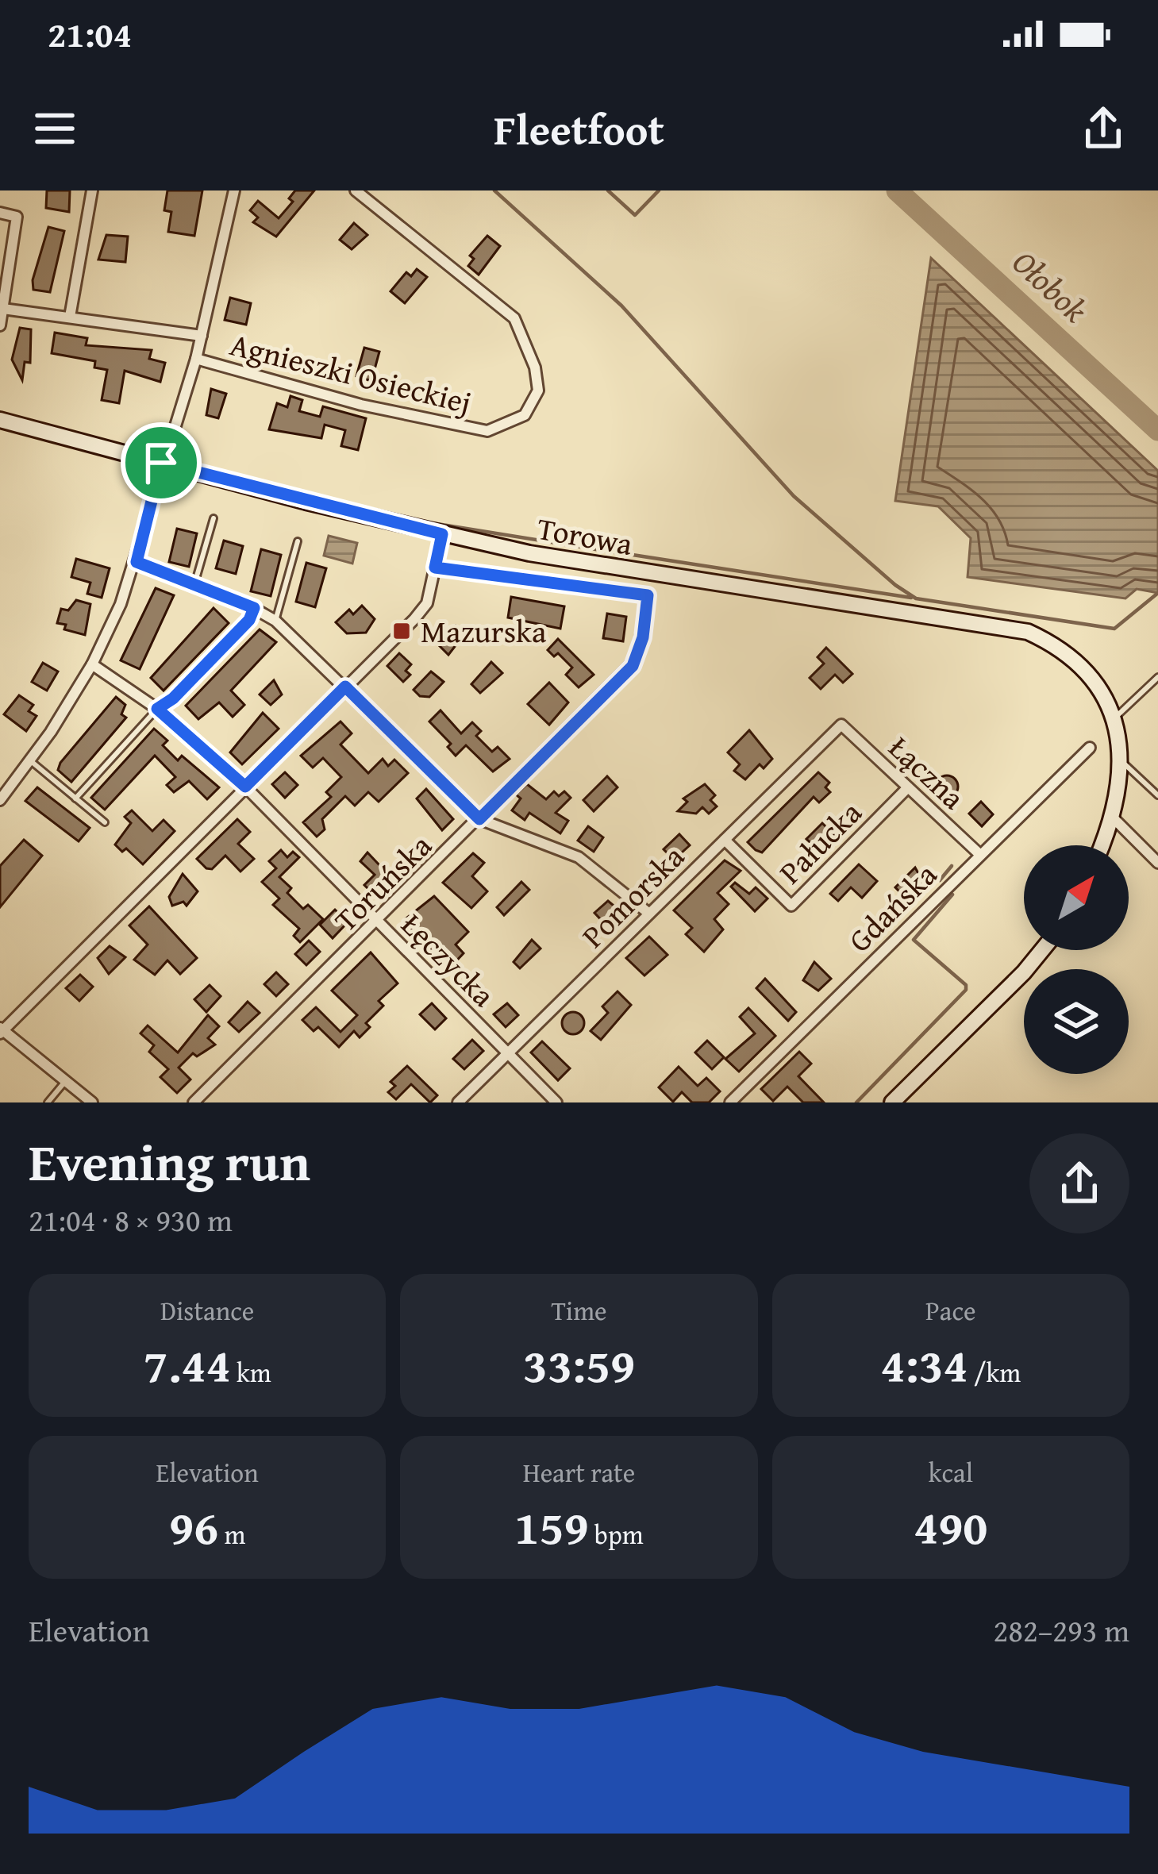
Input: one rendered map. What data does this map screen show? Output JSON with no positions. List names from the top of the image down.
{
  "streets": {
    "street": [
      "Agnieszki Osieckiej",
      "Torowa",
      "Łączna",
      "Pałucka",
      "Toruńska",
      "Pomorska",
      "Gdańska",
      "Łęczycka"
    ]
  },
  "crossings": [
    ["Łączna", "Pałucka"],
    ["Łączna", "Pomorska"],
    ["Łączna", "Gdańska"],
    ["Pałucka", "Pomorska"],
    ["Toruńska", "Łęczycka"],
    ["Pomorska", "Łęczycka"]
  ],
  "water": ["Ołobok"],
  "places": {
    "transit": ["Mazurska"]
  },
  "north": "top right",
  "page": {
    "status": "21:04",
    "header": "Fleetfoot",
    "heading": ["Evening run", "21:04 · 8 × 930 m"],
    "stats": [
      ["Distance", "7.44 km"],
      ["Time", "33:59"],
      ["Pace", "4:34 /km"],
      ["Elevation", "96 m"],
      ["Heart rate", "159 bpm"],
      ["kcal", "490"]
    ],
    "chart": ["Elevation", "282–293 m"]
  }
}
